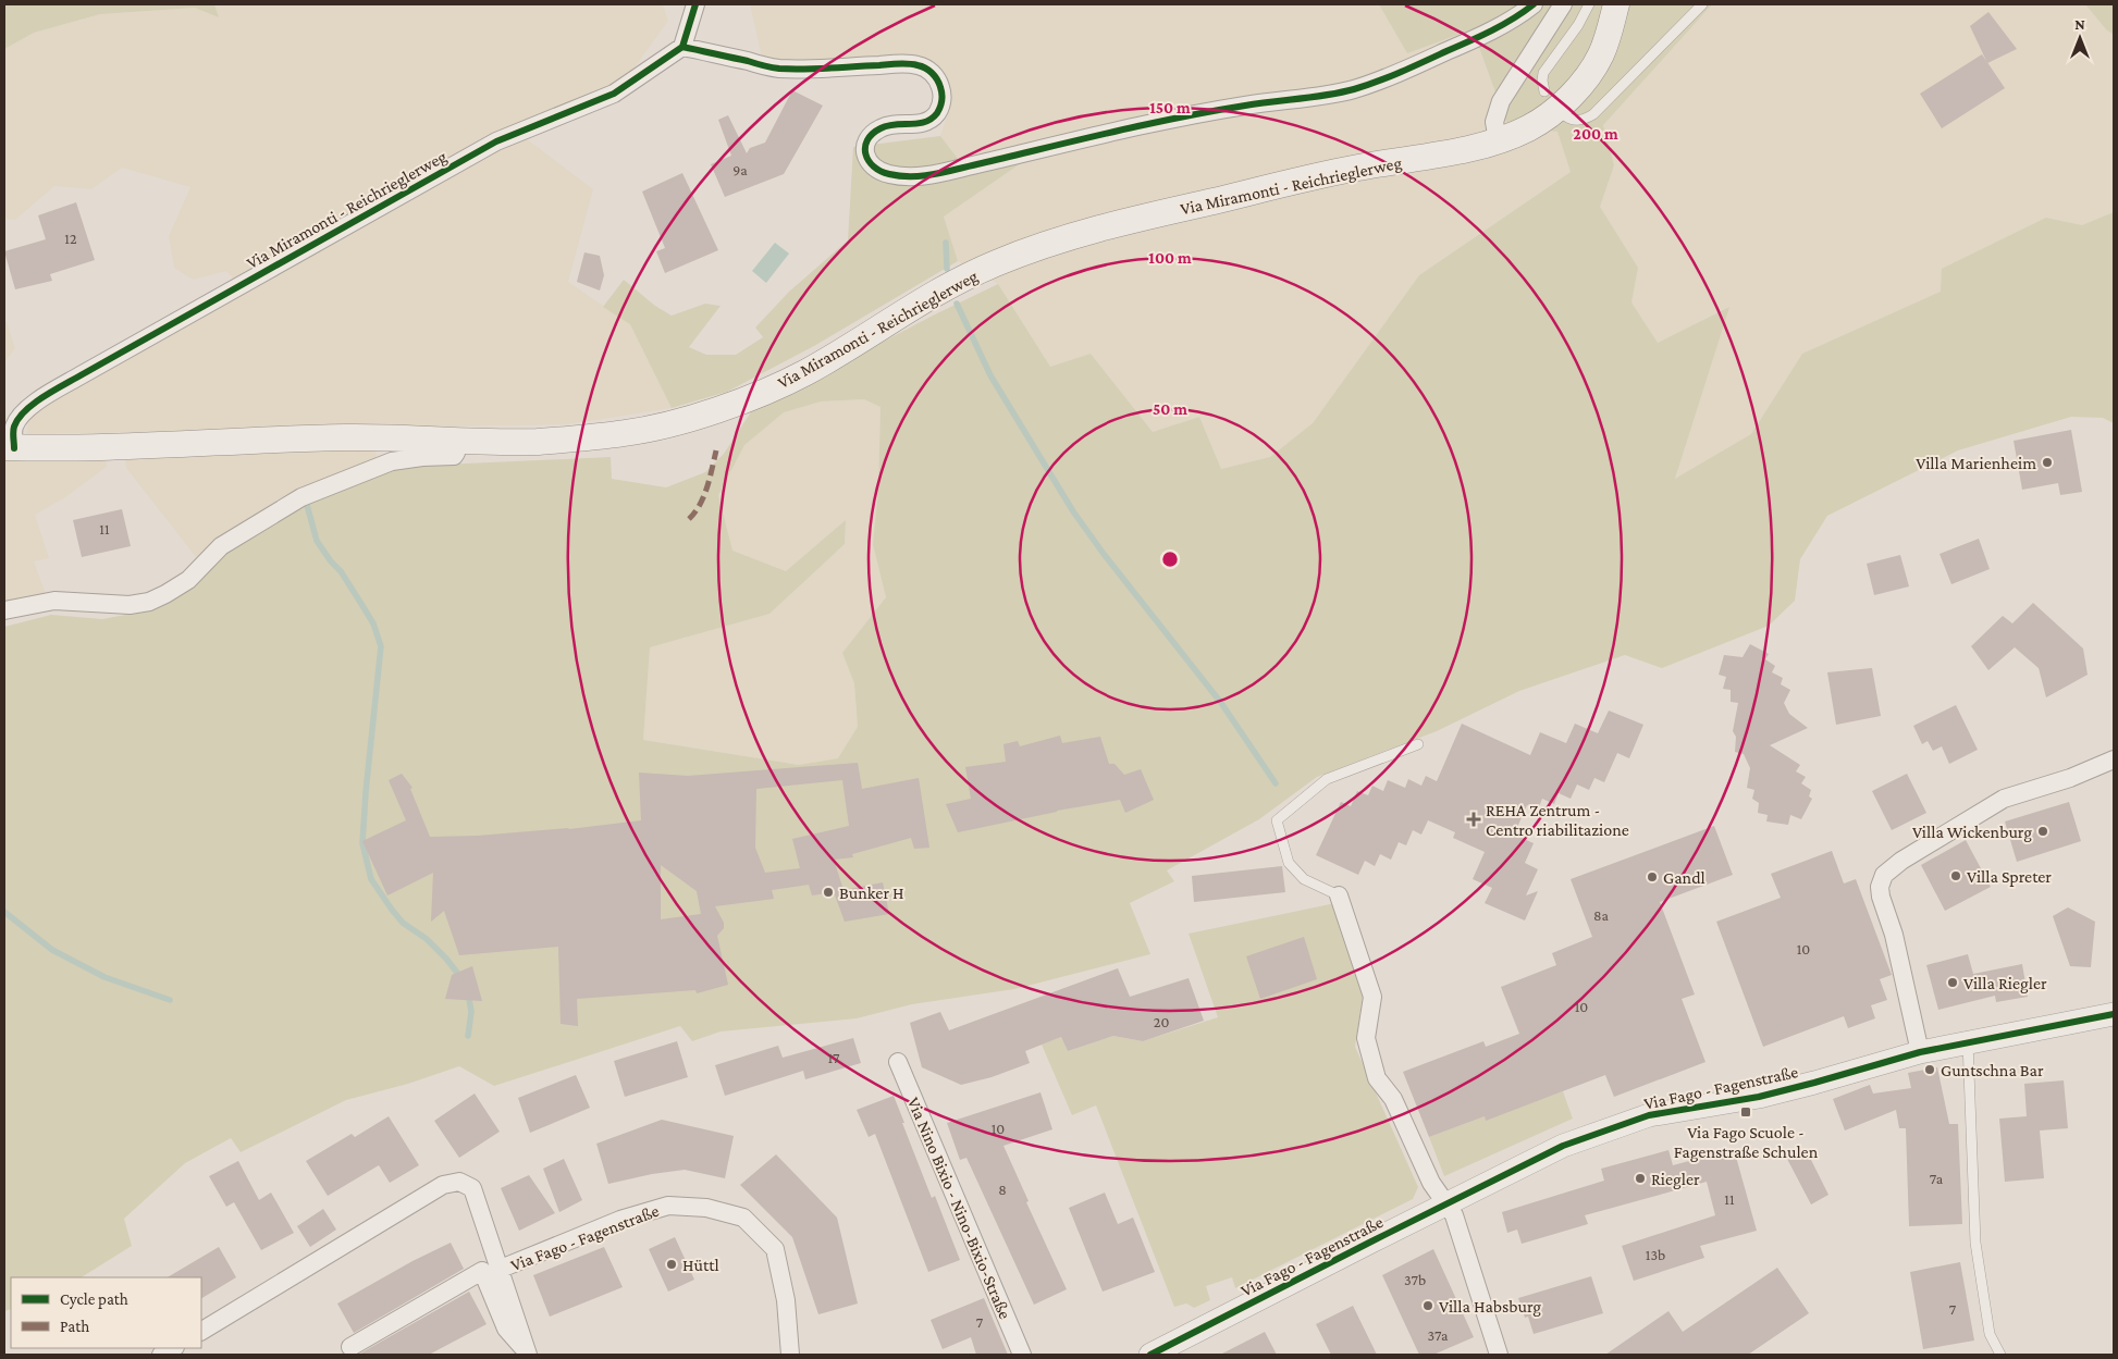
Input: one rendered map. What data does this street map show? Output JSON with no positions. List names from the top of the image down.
{
  "streets": {
    "main road": ["Via Miramonti - Reichrieglerweg"],
    "street": ["Via Fago - Fagenstraße", "Via Nino Bixio - Nino-Bixio-Straße"]
  },
  "places": {
    "other": [
      "Villa Marienheim",
      "Villa Wickenburg",
      "Villa Spreter",
      "Gandl",
      "Bunker H",
      "Villa Riegler",
      "Guntschna Bar",
      "Riegler",
      "Hüttl",
      "Villa Habsburg"
    ],
    "health": ["REHA Zentrum - Centro riabilitazione"],
    "transit": ["Via Fago Scuole - Fagenstraße Schulen"]
  },
  "house_numbers": [
    "9a",
    "12",
    "11",
    "8a",
    "10",
    "10",
    "20",
    "17",
    "10",
    "7a",
    "8",
    "11",
    "13b",
    "37b",
    "7",
    "7",
    "37a"
  ],
  "legend": ["Cycle path", "Path"],
  "north": "top",
  "rings": [
    "150 m",
    "200 m",
    "100 m",
    "50 m"
  ]
}
